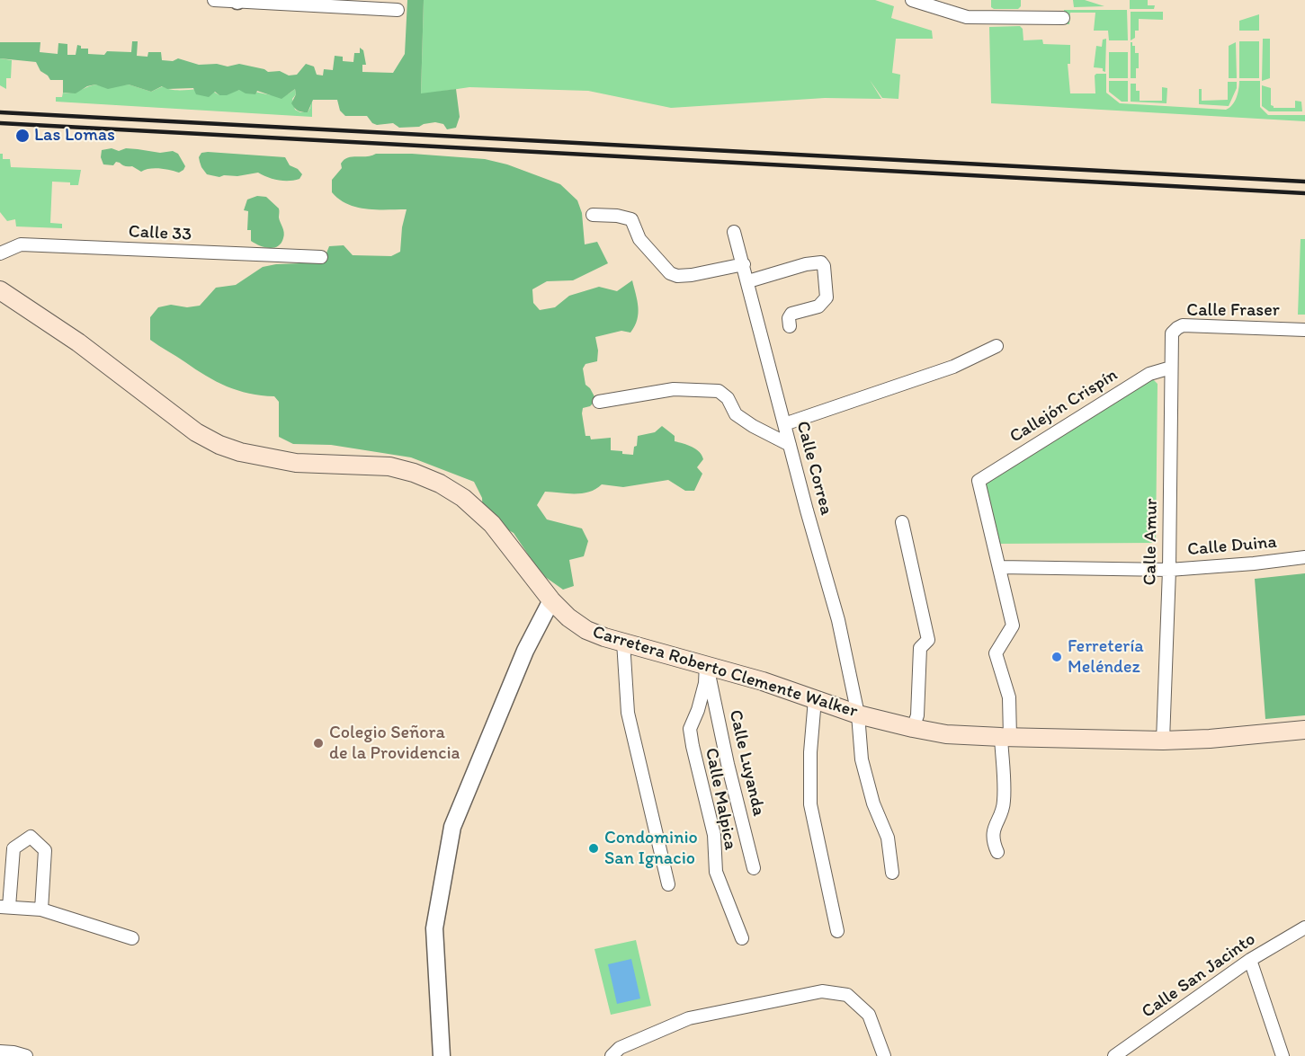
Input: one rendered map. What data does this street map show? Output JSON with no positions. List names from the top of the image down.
{
  "streets": {
    "main road": ["Carretera Roberto Clemente Walker"],
    "street": [
      "Calle 33",
      "Calle Fraser",
      "Callejón Crispín",
      "Calle Correa",
      "Calle Amur",
      "Calle Duina",
      "Calle Luyanda",
      "Calle Malpica",
      "Calle San Jacinto"
    ]
  },
  "crossings": [
    ["Calle Fraser", "Calle Amur"],
    ["Callejón Crispín", "Calle Amur"],
    ["Callejón Crispín", "Calle Duina"],
    ["Calle Correa", "Carretera Roberto Clemente Walker"],
    ["Calle Amur", "Calle Duina"],
    ["Calle Amur", "Carretera Roberto Clemente Walker"],
    ["Carretera Roberto Clemente Walker", "Calle Luyanda"],
    ["Carretera Roberto Clemente Walker", "Calle Malpica"],
    ["Calle Luyanda", "Calle Malpica"]
  ],
  "places": [
    "Las Lomas",
    "Ferretería Meléndez",
    "Colegio Señora de la Providencia",
    "Condominio San Ignacio"
  ]
}
